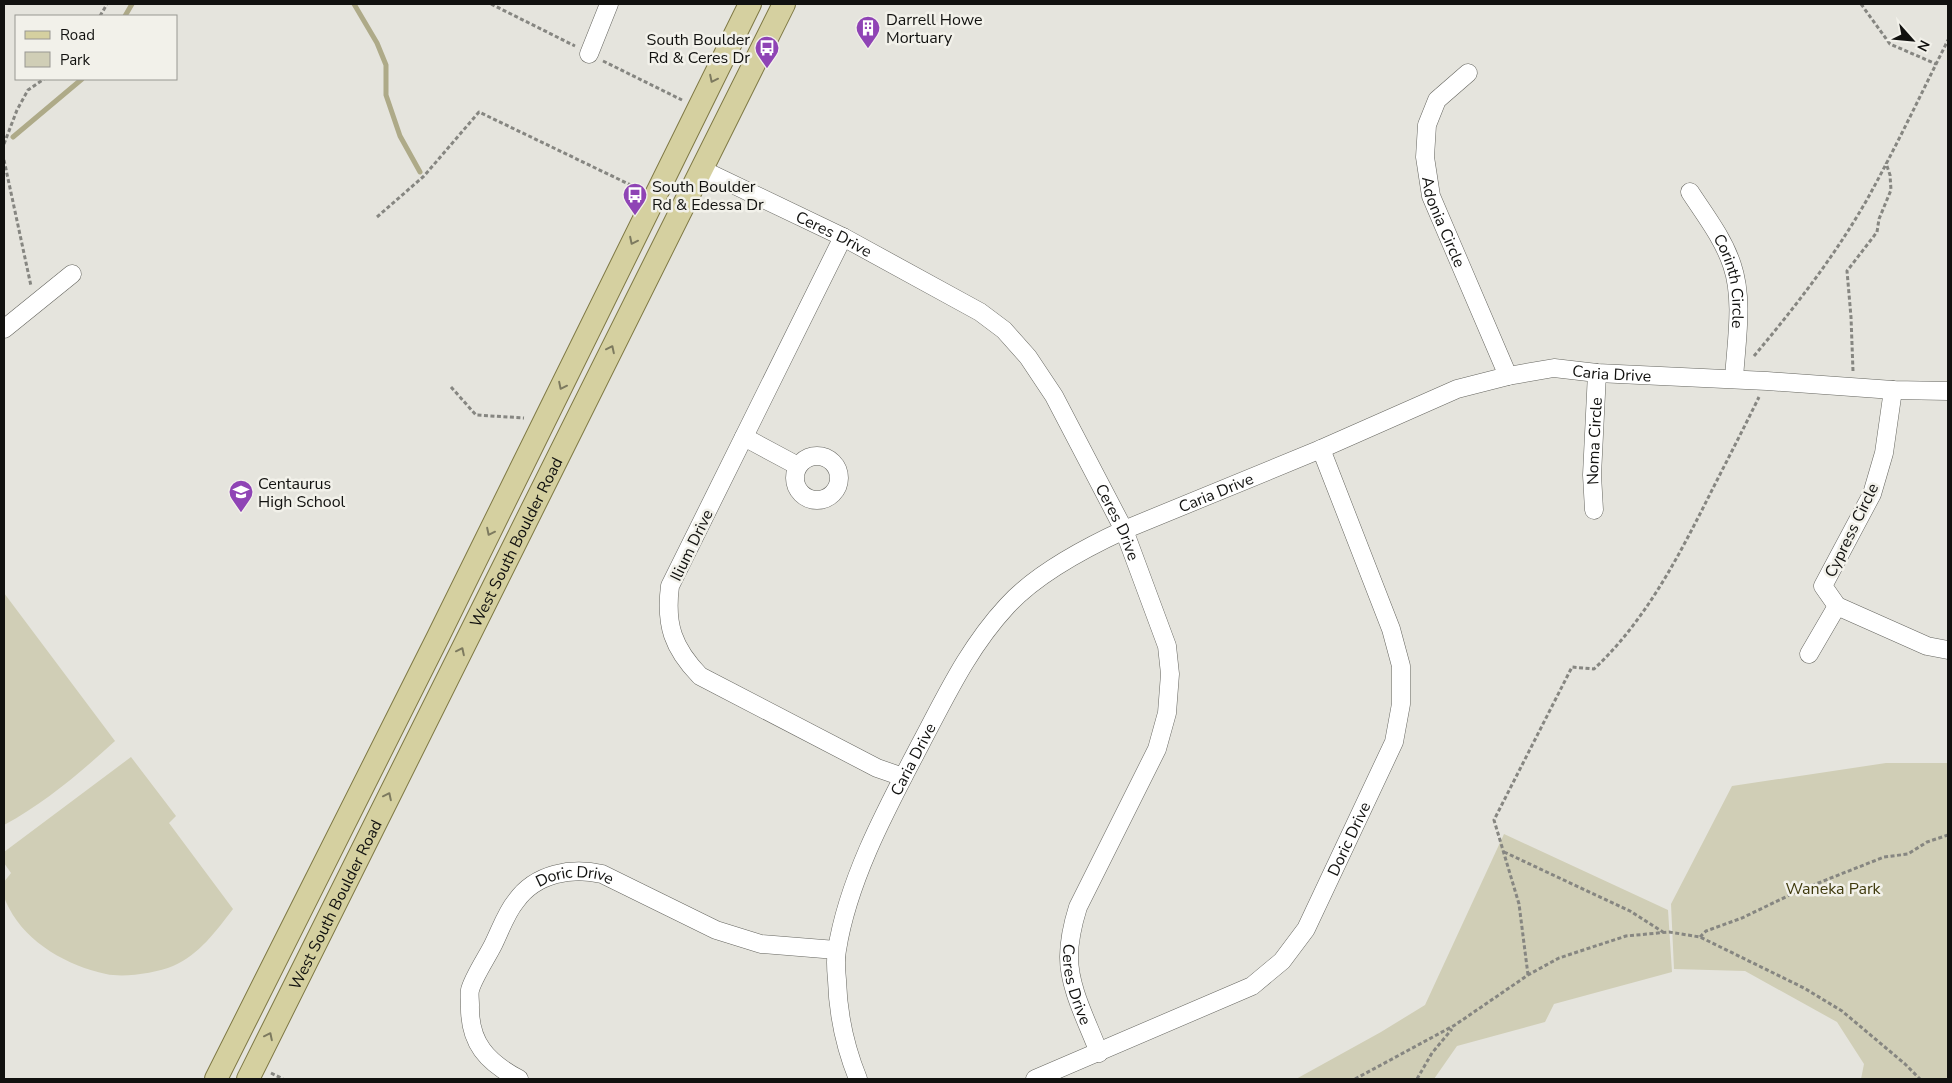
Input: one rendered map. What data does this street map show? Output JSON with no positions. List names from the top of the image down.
{
  "streets": {
    "main road": ["West South Boulder Road"],
    "street": [
      "Adonia Circle",
      "Ceres Drive",
      "Corinth Circle",
      "Caria Drive",
      "Noma Circle",
      "Cypress Circle",
      "Ilium Drive",
      "Doric Drive"
    ]
  },
  "crossings": [
    ["Adonia Circle", "Caria Drive"],
    ["Ceres Drive", "Caria Drive"],
    ["Ceres Drive", "West South Boulder Road"],
    ["Ceres Drive", "Ilium Drive"],
    ["Ceres Drive", "Doric Drive"],
    ["Corinth Circle", "Caria Drive"],
    ["Caria Drive", "Noma Circle"],
    ["Caria Drive", "Cypress Circle"],
    ["Caria Drive", "Ilium Drive"],
    ["Caria Drive", "Doric Drive"]
  ],
  "parks": ["Waneka Park"],
  "places": {
    "building": ["Darrell Howe Mortuary"],
    "bus stop": ["South Boulder Rd & Ceres Dr", "South Boulder Rd & Edessa Dr"],
    "school or university": ["Centaurus High School"]
  },
  "legend": ["Road", "Park"],
  "north": "bottom right"
}
